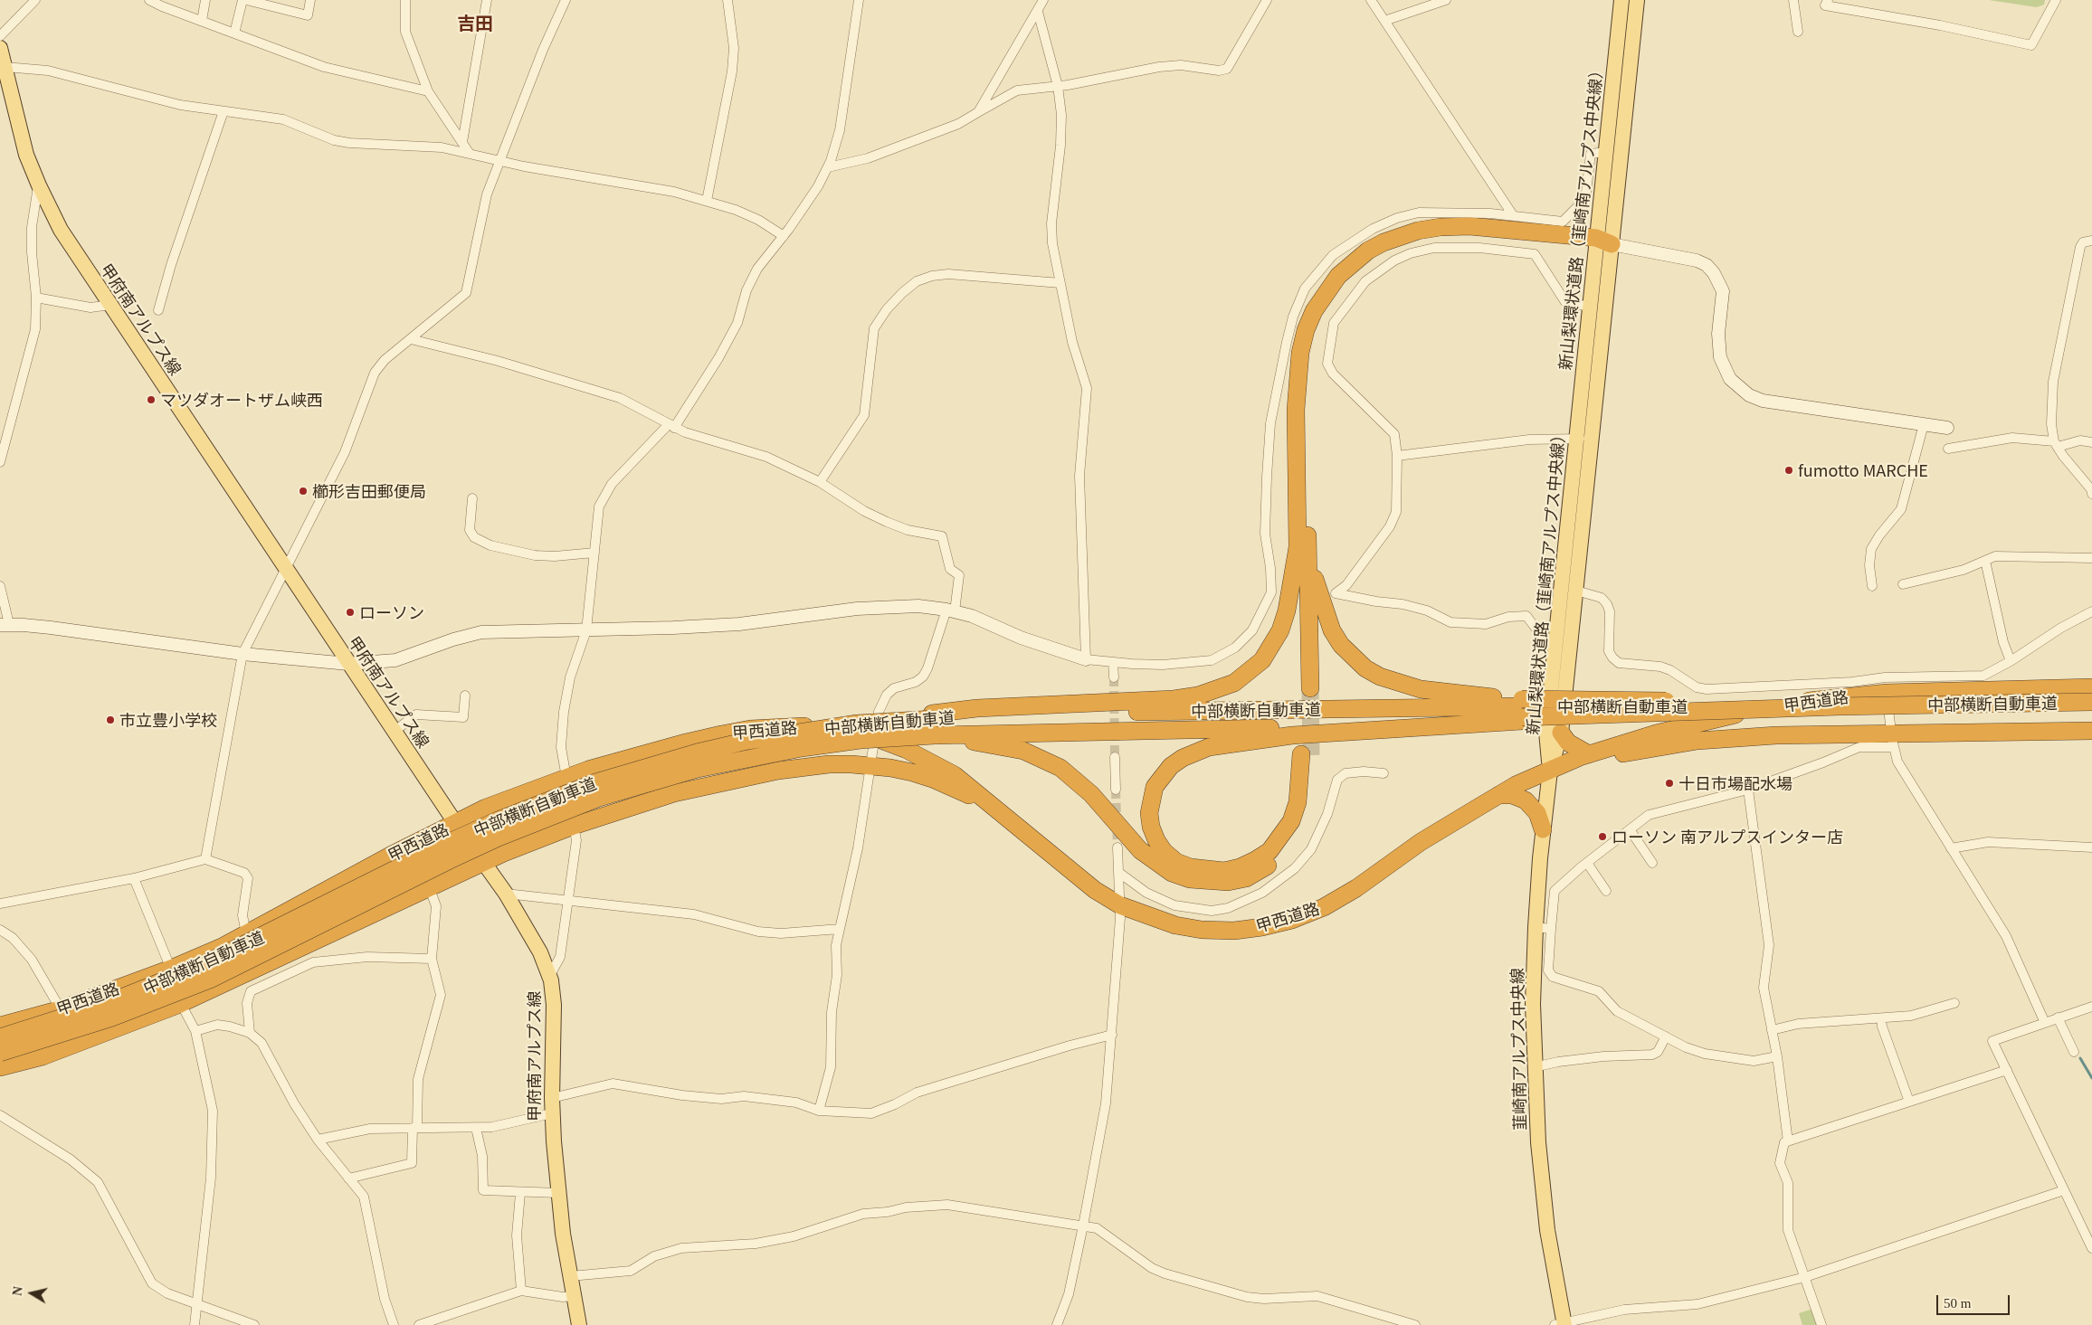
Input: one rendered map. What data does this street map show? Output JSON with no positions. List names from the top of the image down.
{
  "streets": {
    "highway": ["甲西道路", "中部横断自動車道"],
    "main road": ["新山梨環状道路（韮崎南アルプス中央線）", "甲府南アルプス線", "韮崎南アルプス中央線"]
  },
  "crossings": [
    ["新山梨環状道路（韮崎南アルプス中央線）", "甲西道路"],
    ["新山梨環状道路（韮崎南アルプス中央線）", "韮崎南アルプス中央線"],
    ["甲府南アルプス線", "甲西道路"],
    ["甲西道路", "韮崎南アルプス中央線"]
  ],
  "districts": ["吉田"],
  "places": [
    "マツダオートザム峡西",
    "fumotto MARCHE",
    "櫛形吉田郵便局",
    "ローソン",
    "市立豊小学校",
    "十日市場配水場",
    "ローソン 南アルプスインター店"
  ],
  "scale_bar": "50 m",
  "north": "left"
}
